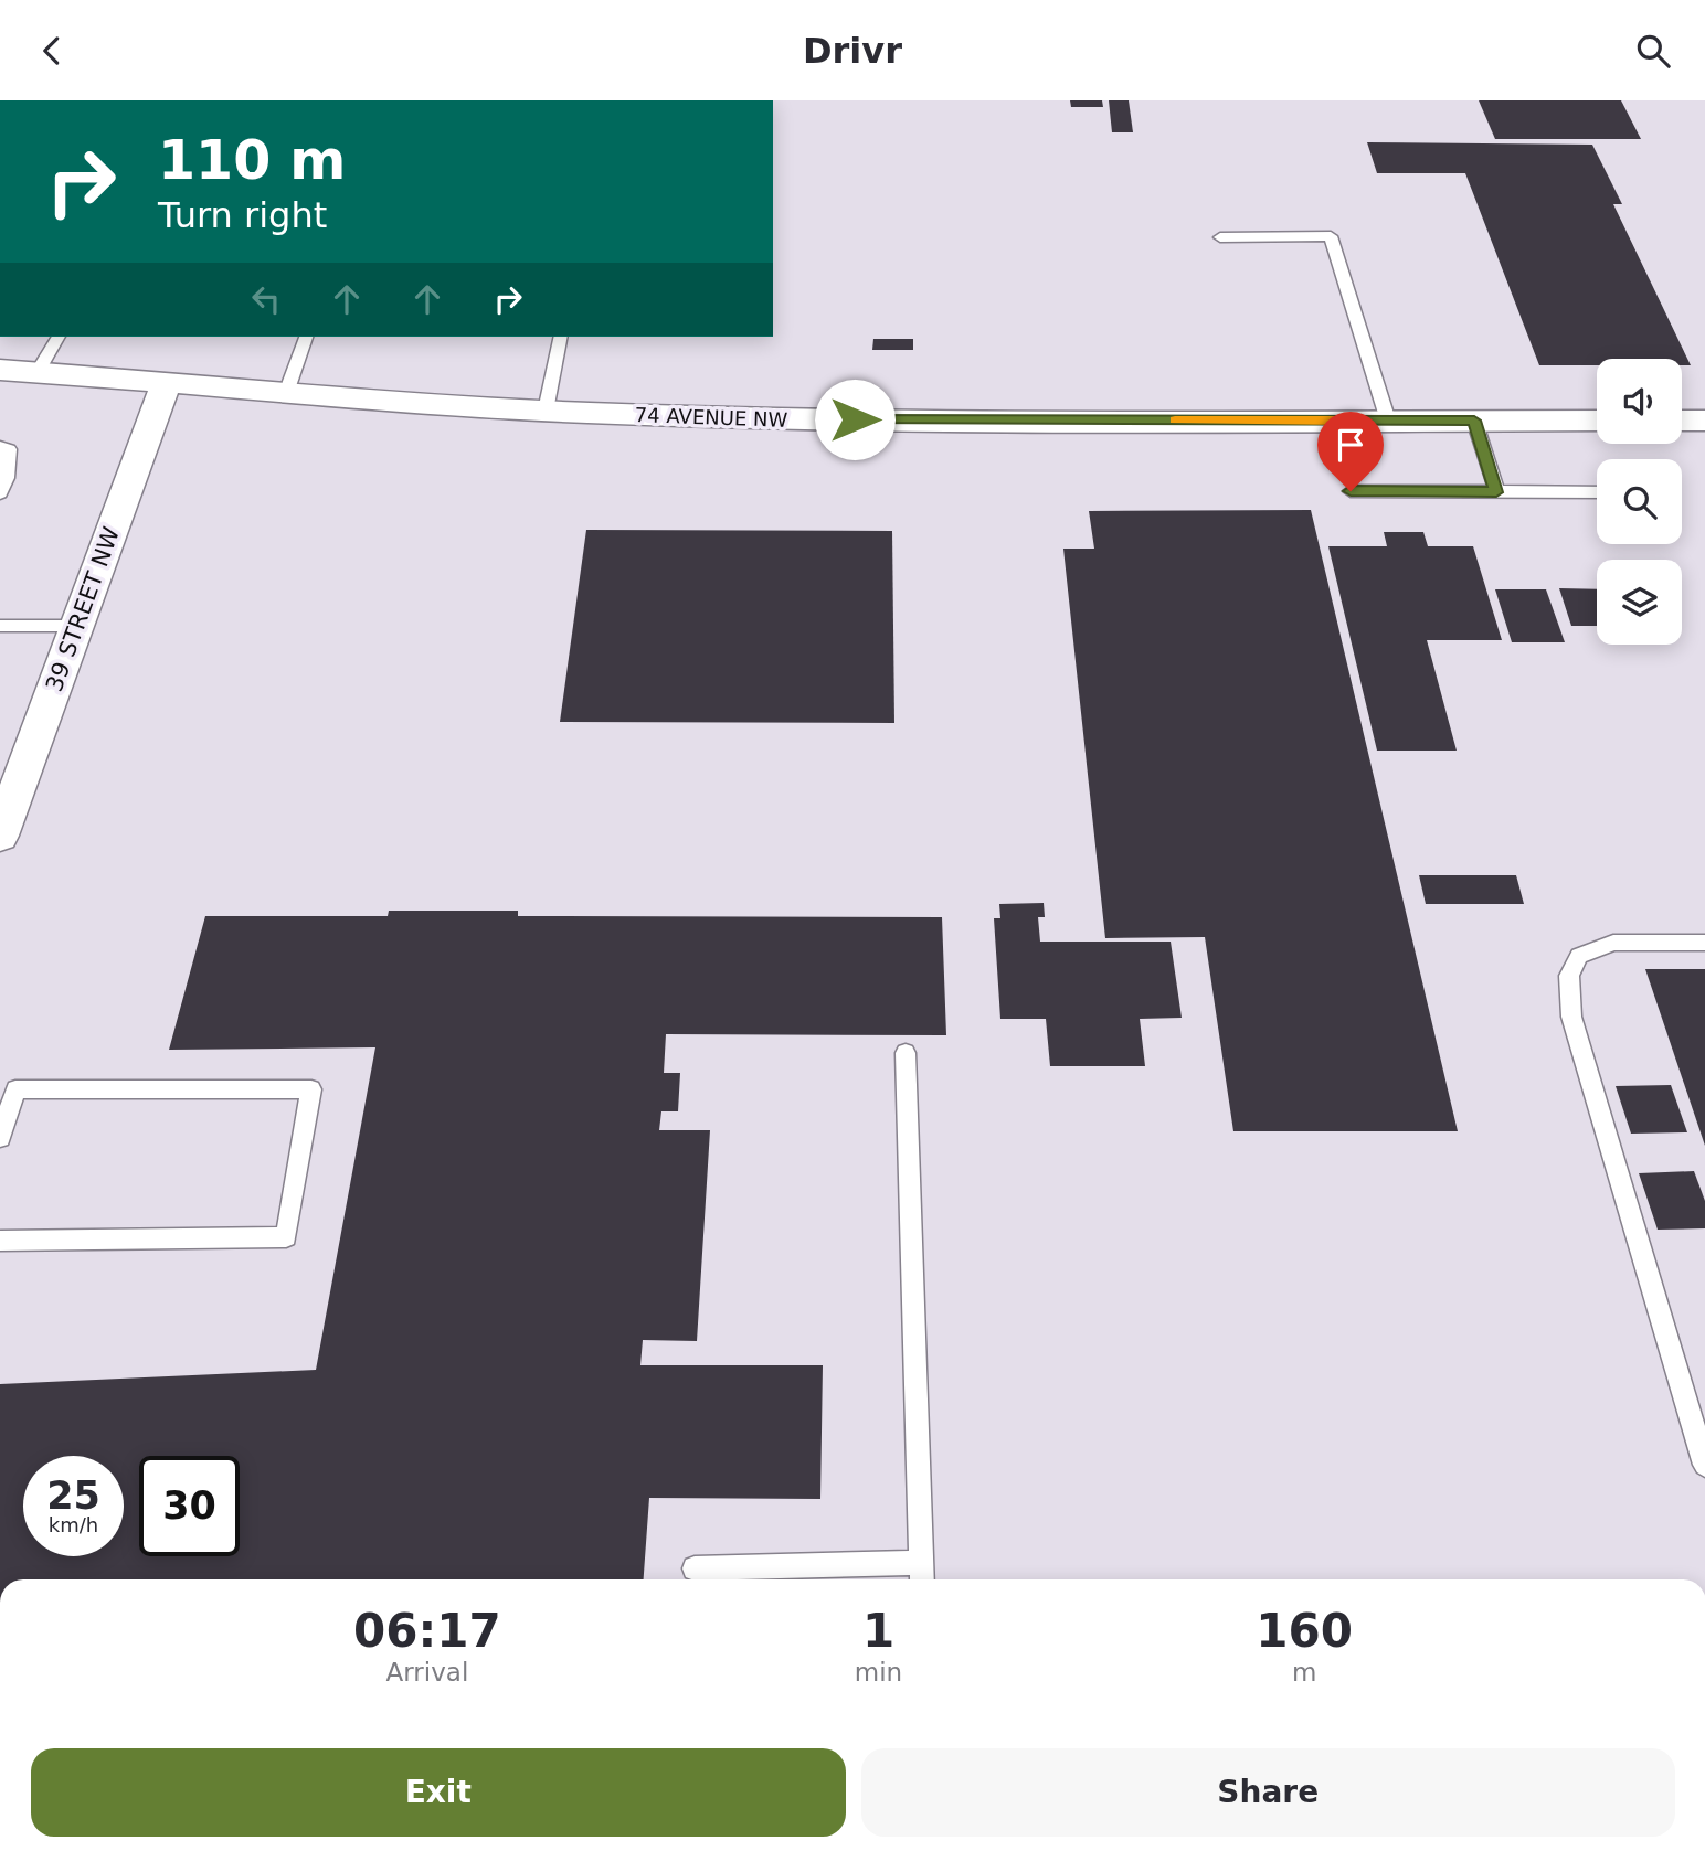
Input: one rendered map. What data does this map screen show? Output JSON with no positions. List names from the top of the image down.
{
  "streets": {
    "street": ["74 AVENUE NW", "39 STREET NW"]
  },
  "crossings": [
    ["74 AVENUE NW", "39 STREET NW"]
  ],
  "page": {
    "header": "Drivr",
    "turn": ["110 m", "Turn right"],
    "speed": "25 km/h",
    "limit": "30",
    "eta": [
      "06:17",
      "Arrival",
      "1",
      "min",
      "160",
      "m"
    ],
    "buttons": ["Exit", "Share"]
  }
}
